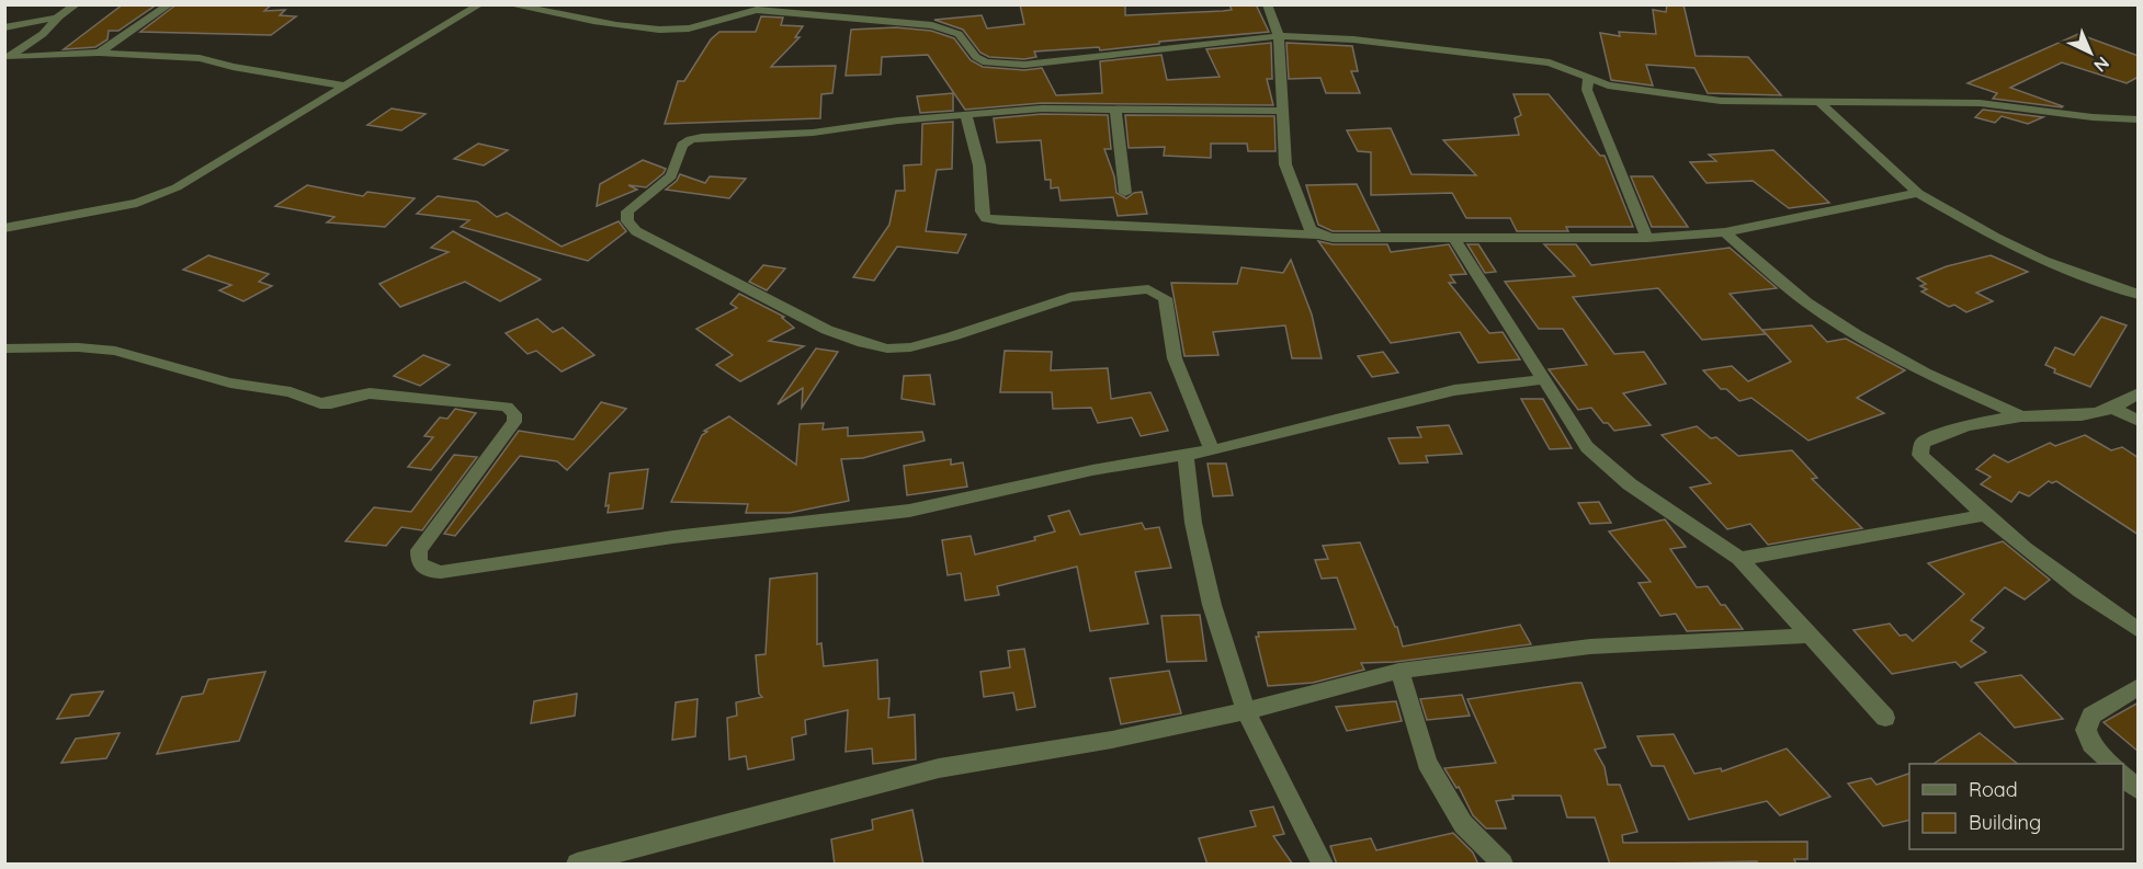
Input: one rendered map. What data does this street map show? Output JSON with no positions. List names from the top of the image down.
{
  "legend": ["Road", "Building"],
  "north": "bottom right"
}
